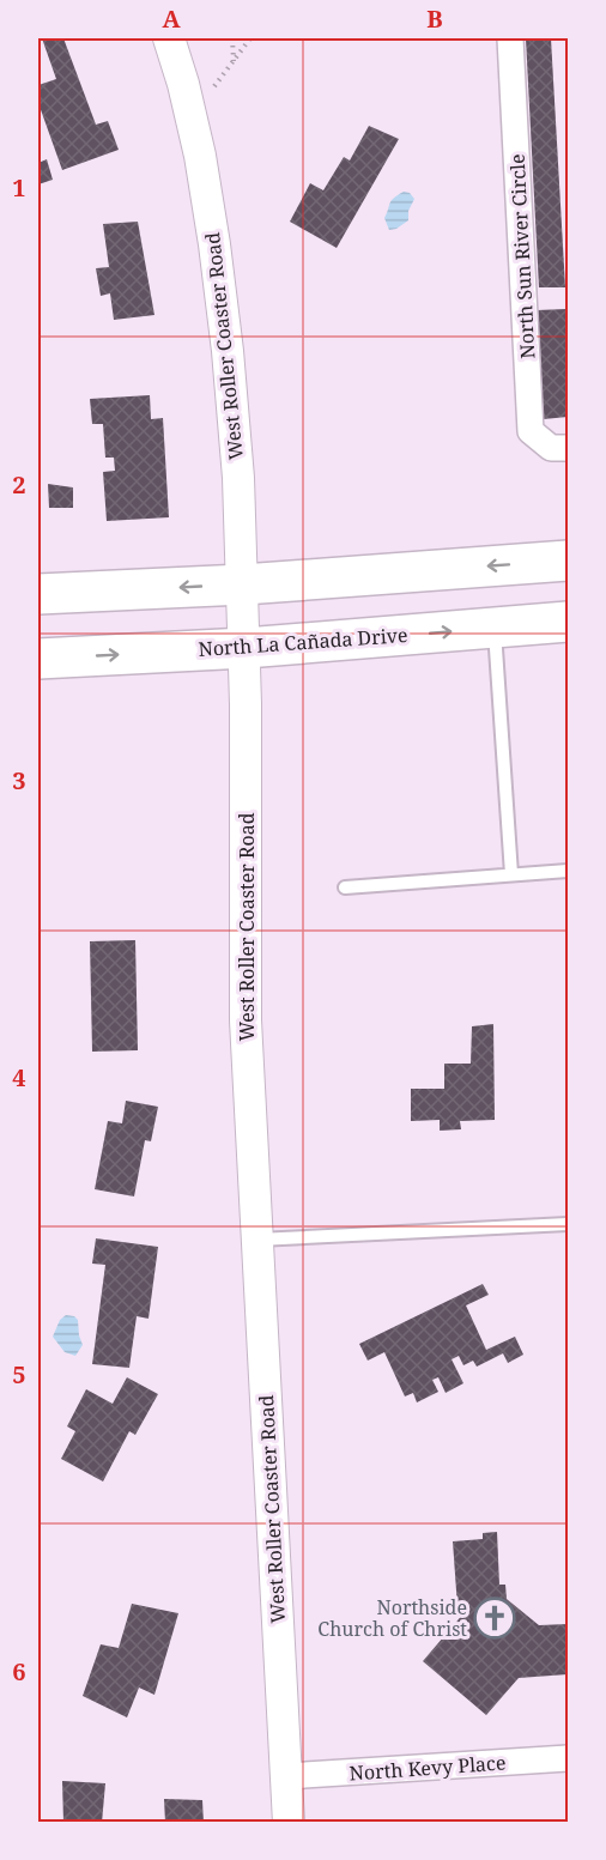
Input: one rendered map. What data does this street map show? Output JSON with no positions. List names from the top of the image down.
{
  "streets": {
    "main road": ["North La Cañada Drive"],
    "street": ["North Sun River Circle", "West Roller Coaster Road", "North Kevy Place"]
  },
  "crossings": [
    ["West Roller Coaster Road", "North La Cañada Drive"],
    ["West Roller Coaster Road", "North Kevy Place"]
  ],
  "places": {
    "church": ["Northside Church of Christ"]
  },
  "grid": {
    "columns": ["A", "B"],
    "rows": [
      "1",
      "2",
      "3",
      "4",
      "5",
      "6"
    ]
  }
}
